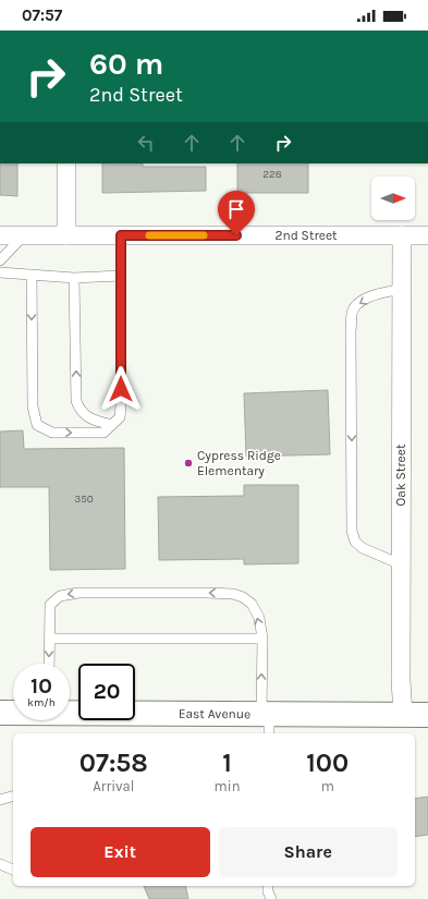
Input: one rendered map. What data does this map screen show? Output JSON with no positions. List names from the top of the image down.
{
  "streets": {
    "street": ["2nd Street", "Oak Street", "East Avenue"]
  },
  "crossings": [
    ["2nd Street", "Oak Street"],
    ["Oak Street", "East Avenue"]
  ],
  "places": ["Cypress Ridge Elementary"],
  "house_numbers": ["228", "350"],
  "north": "right",
  "page": {
    "status": "07:57",
    "turn": ["60 m", "2nd Street"],
    "speed": "10 km/h",
    "limit": "20",
    "eta": [
      "07:58",
      "Arrival",
      "1",
      "min",
      "100",
      "m"
    ],
    "buttons": ["Exit", "Share"]
  }
}
